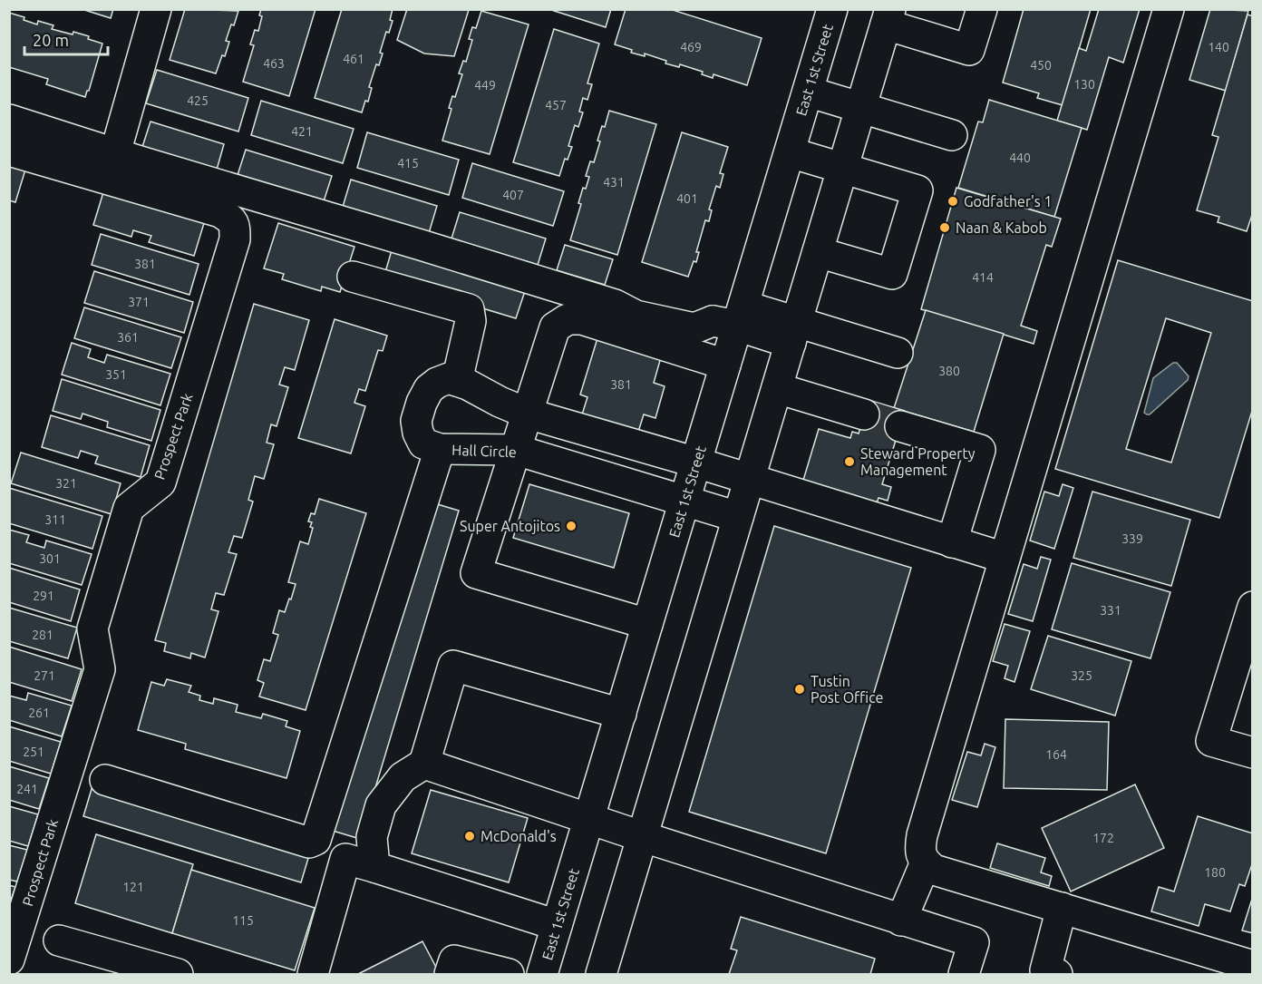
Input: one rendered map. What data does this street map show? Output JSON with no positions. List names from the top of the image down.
{
  "streets": {
    "main road": ["East 1st Street", "Prospect Park", "Hall Circle"]
  },
  "crossings": [
    ["East 1st Street", "Hall Circle"]
  ],
  "places": [
    "Godfather's 1",
    "Naan & Kabob",
    "Steward Property Management",
    "Super Antojitos",
    "Tustin Post Office",
    "McDonald's"
  ],
  "house_numbers": [
    "469",
    "140",
    "461",
    "463",
    "450",
    "130",
    "449",
    "425",
    "457",
    "421",
    "440",
    "415",
    "431",
    "407",
    "401",
    "381",
    "414",
    "371",
    "361",
    "380",
    "351",
    "381",
    "321",
    "311",
    "339",
    "301",
    "291",
    "331",
    "281",
    "271",
    "325",
    "261",
    "251",
    "164",
    "241",
    "172",
    "180",
    "121",
    "115"
  ],
  "scale_bar": "20 m"
}
